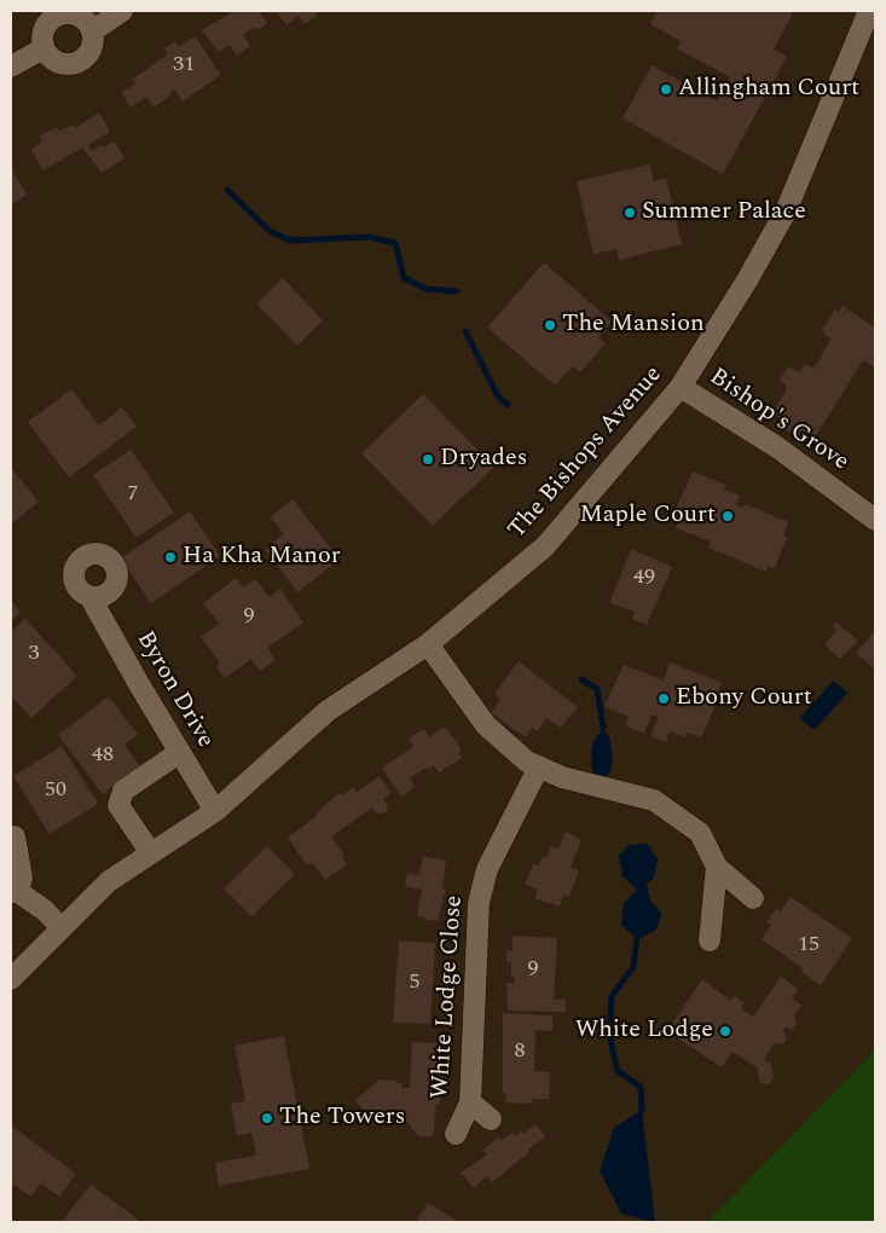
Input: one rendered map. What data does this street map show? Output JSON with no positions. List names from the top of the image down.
{
  "streets": {
    "street": [
      "Bishop's Grove",
      "The Bishops Avenue",
      "Byron Drive",
      "White Lodge Close"
    ]
  },
  "crossings": [
    ["Bishop's Grove", "The Bishops Avenue"],
    ["The Bishops Avenue", "Byron Drive"]
  ],
  "places": [
    "Allingham Court",
    "Summer Palace",
    "The Mansion",
    "Dryades",
    "Maple Court",
    "Ha Kha Manor",
    "Ebony Court",
    "White Lodge",
    "The Towers"
  ],
  "house_numbers": [
    "31",
    "7",
    "49",
    "9",
    "3",
    "48",
    "50",
    "15",
    "9",
    "5",
    "8"
  ]
}
